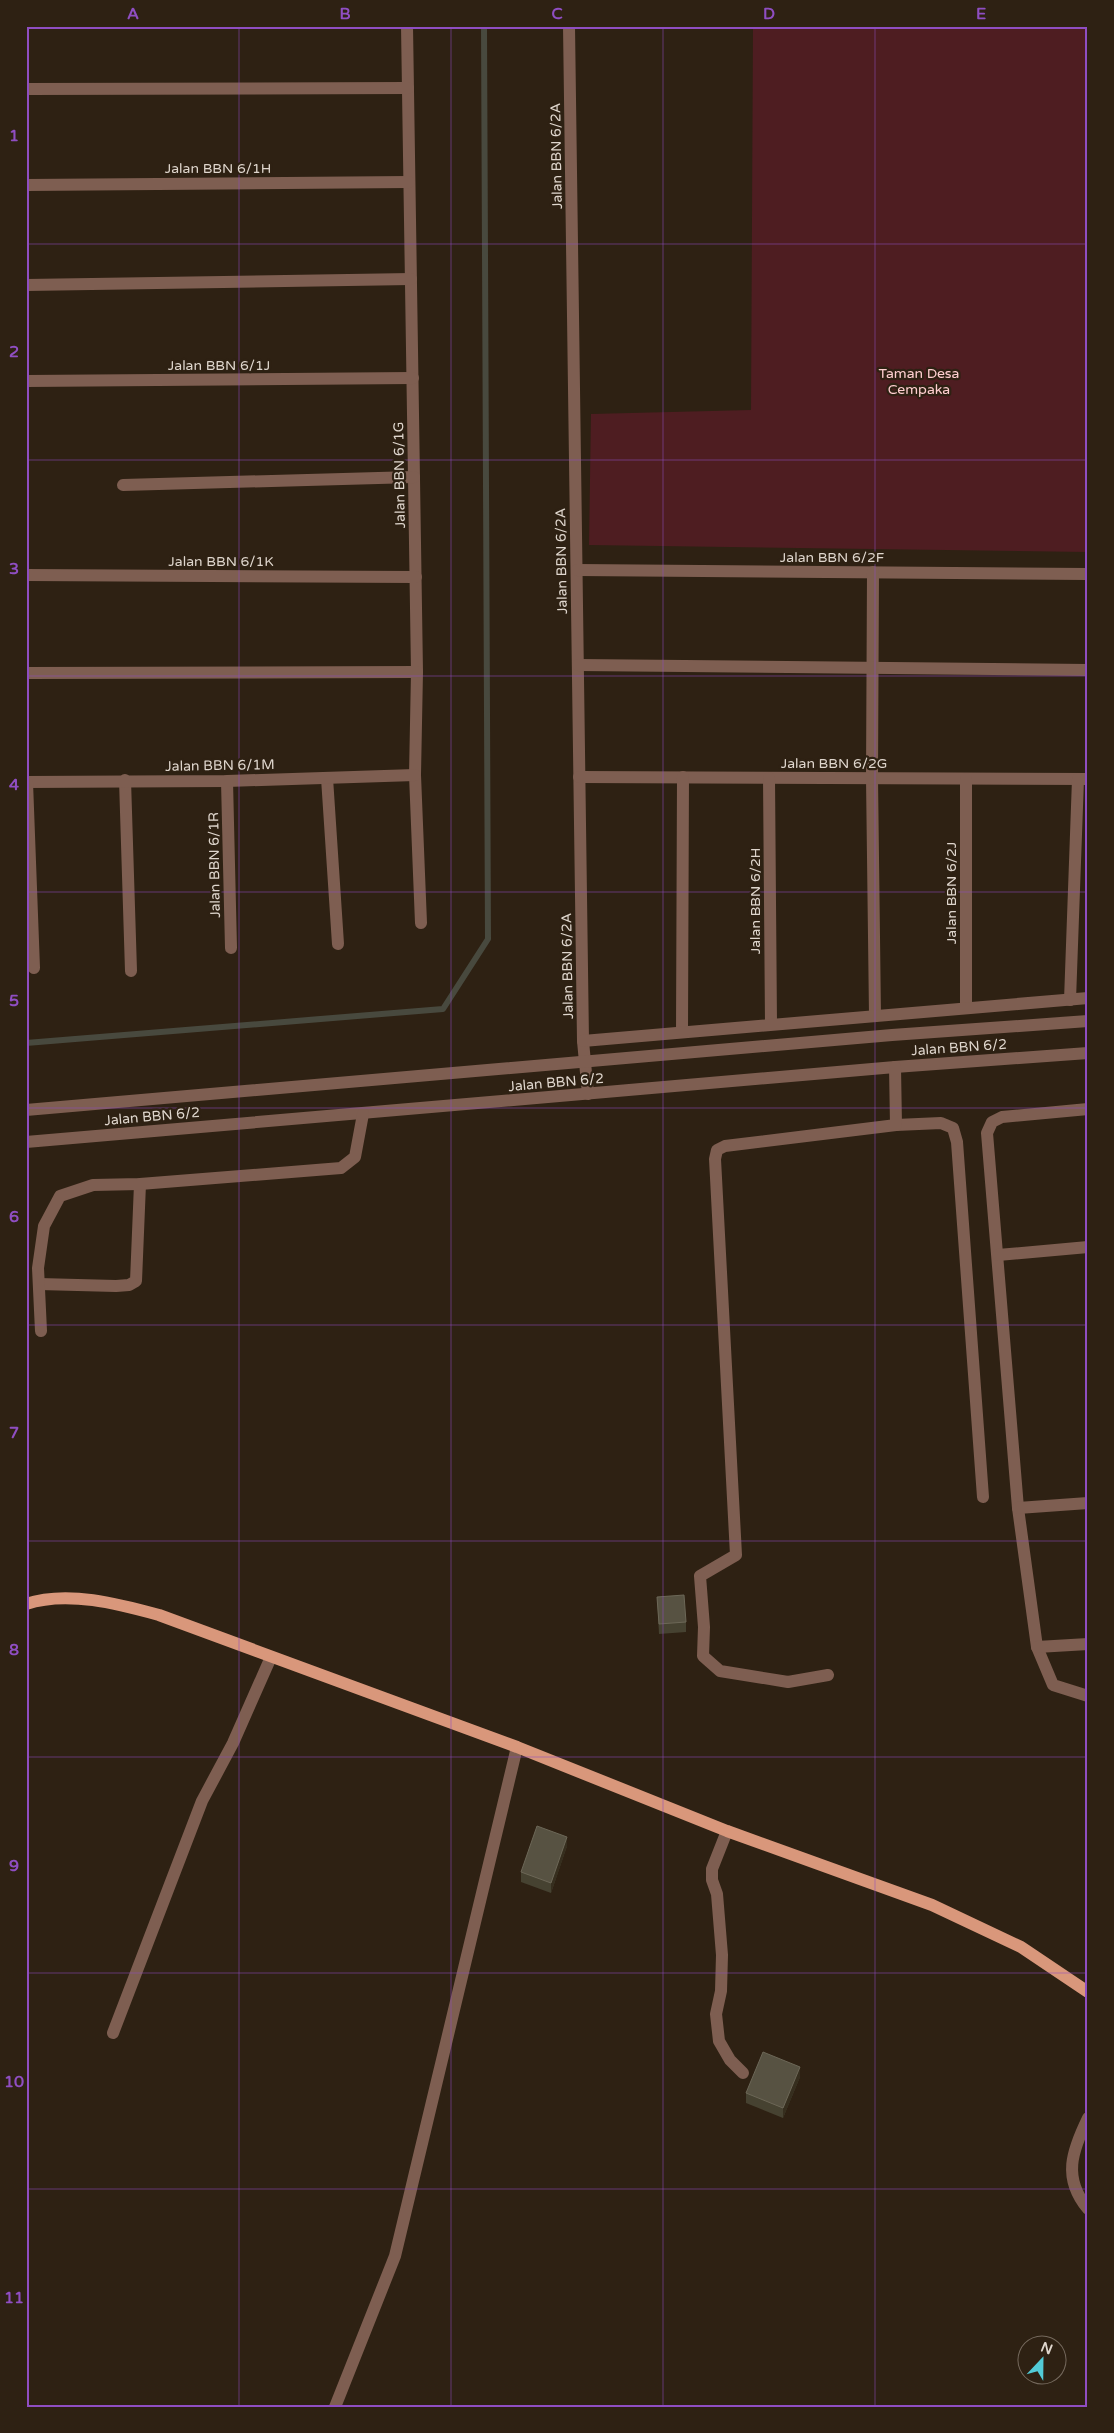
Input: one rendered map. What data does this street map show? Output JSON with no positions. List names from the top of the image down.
{
  "streets": {
    "street": [
      "Jalan BBN 6/2A",
      "Jalan BBN 6/1H",
      "Jalan BBN 6/1J",
      "Jalan BBN 6/1G",
      "Jalan BBN 6/2F",
      "Jalan BBN 6/1K",
      "Jalan BBN 6/2G",
      "Jalan BBN 6/1M",
      "Jalan BBN 6/1R",
      "Jalan BBN 6/2J",
      "Jalan BBN 6/2H",
      "Jalan BBN 6/2"
    ]
  },
  "crossings": [
    ["Jalan BBN 6/2A", "Jalan BBN 6/2F"],
    ["Jalan BBN 6/2A", "Jalan BBN 6/2G"],
    ["Jalan BBN 6/2A", "Jalan BBN 6/2"],
    ["Jalan BBN 6/1H", "Jalan BBN 6/1G"],
    ["Jalan BBN 6/1J", "Jalan BBN 6/1G"],
    ["Jalan BBN 6/1G", "Jalan BBN 6/1K"],
    ["Jalan BBN 6/1G", "Jalan BBN 6/1M"],
    ["Jalan BBN 6/2G", "Jalan BBN 6/2J"],
    ["Jalan BBN 6/2G", "Jalan BBN 6/2H"],
    ["Jalan BBN 6/1M", "Jalan BBN 6/1R"]
  ],
  "parks": ["Taman Desa Cempaka"],
  "north": "top",
  "grid": {
    "columns": [
      "A",
      "B",
      "C",
      "D",
      "E"
    ],
    "rows": [
      "1",
      "2",
      "3",
      "4",
      "5",
      "6",
      "7",
      "8",
      "9",
      "10",
      "11"
    ]
  }
}
